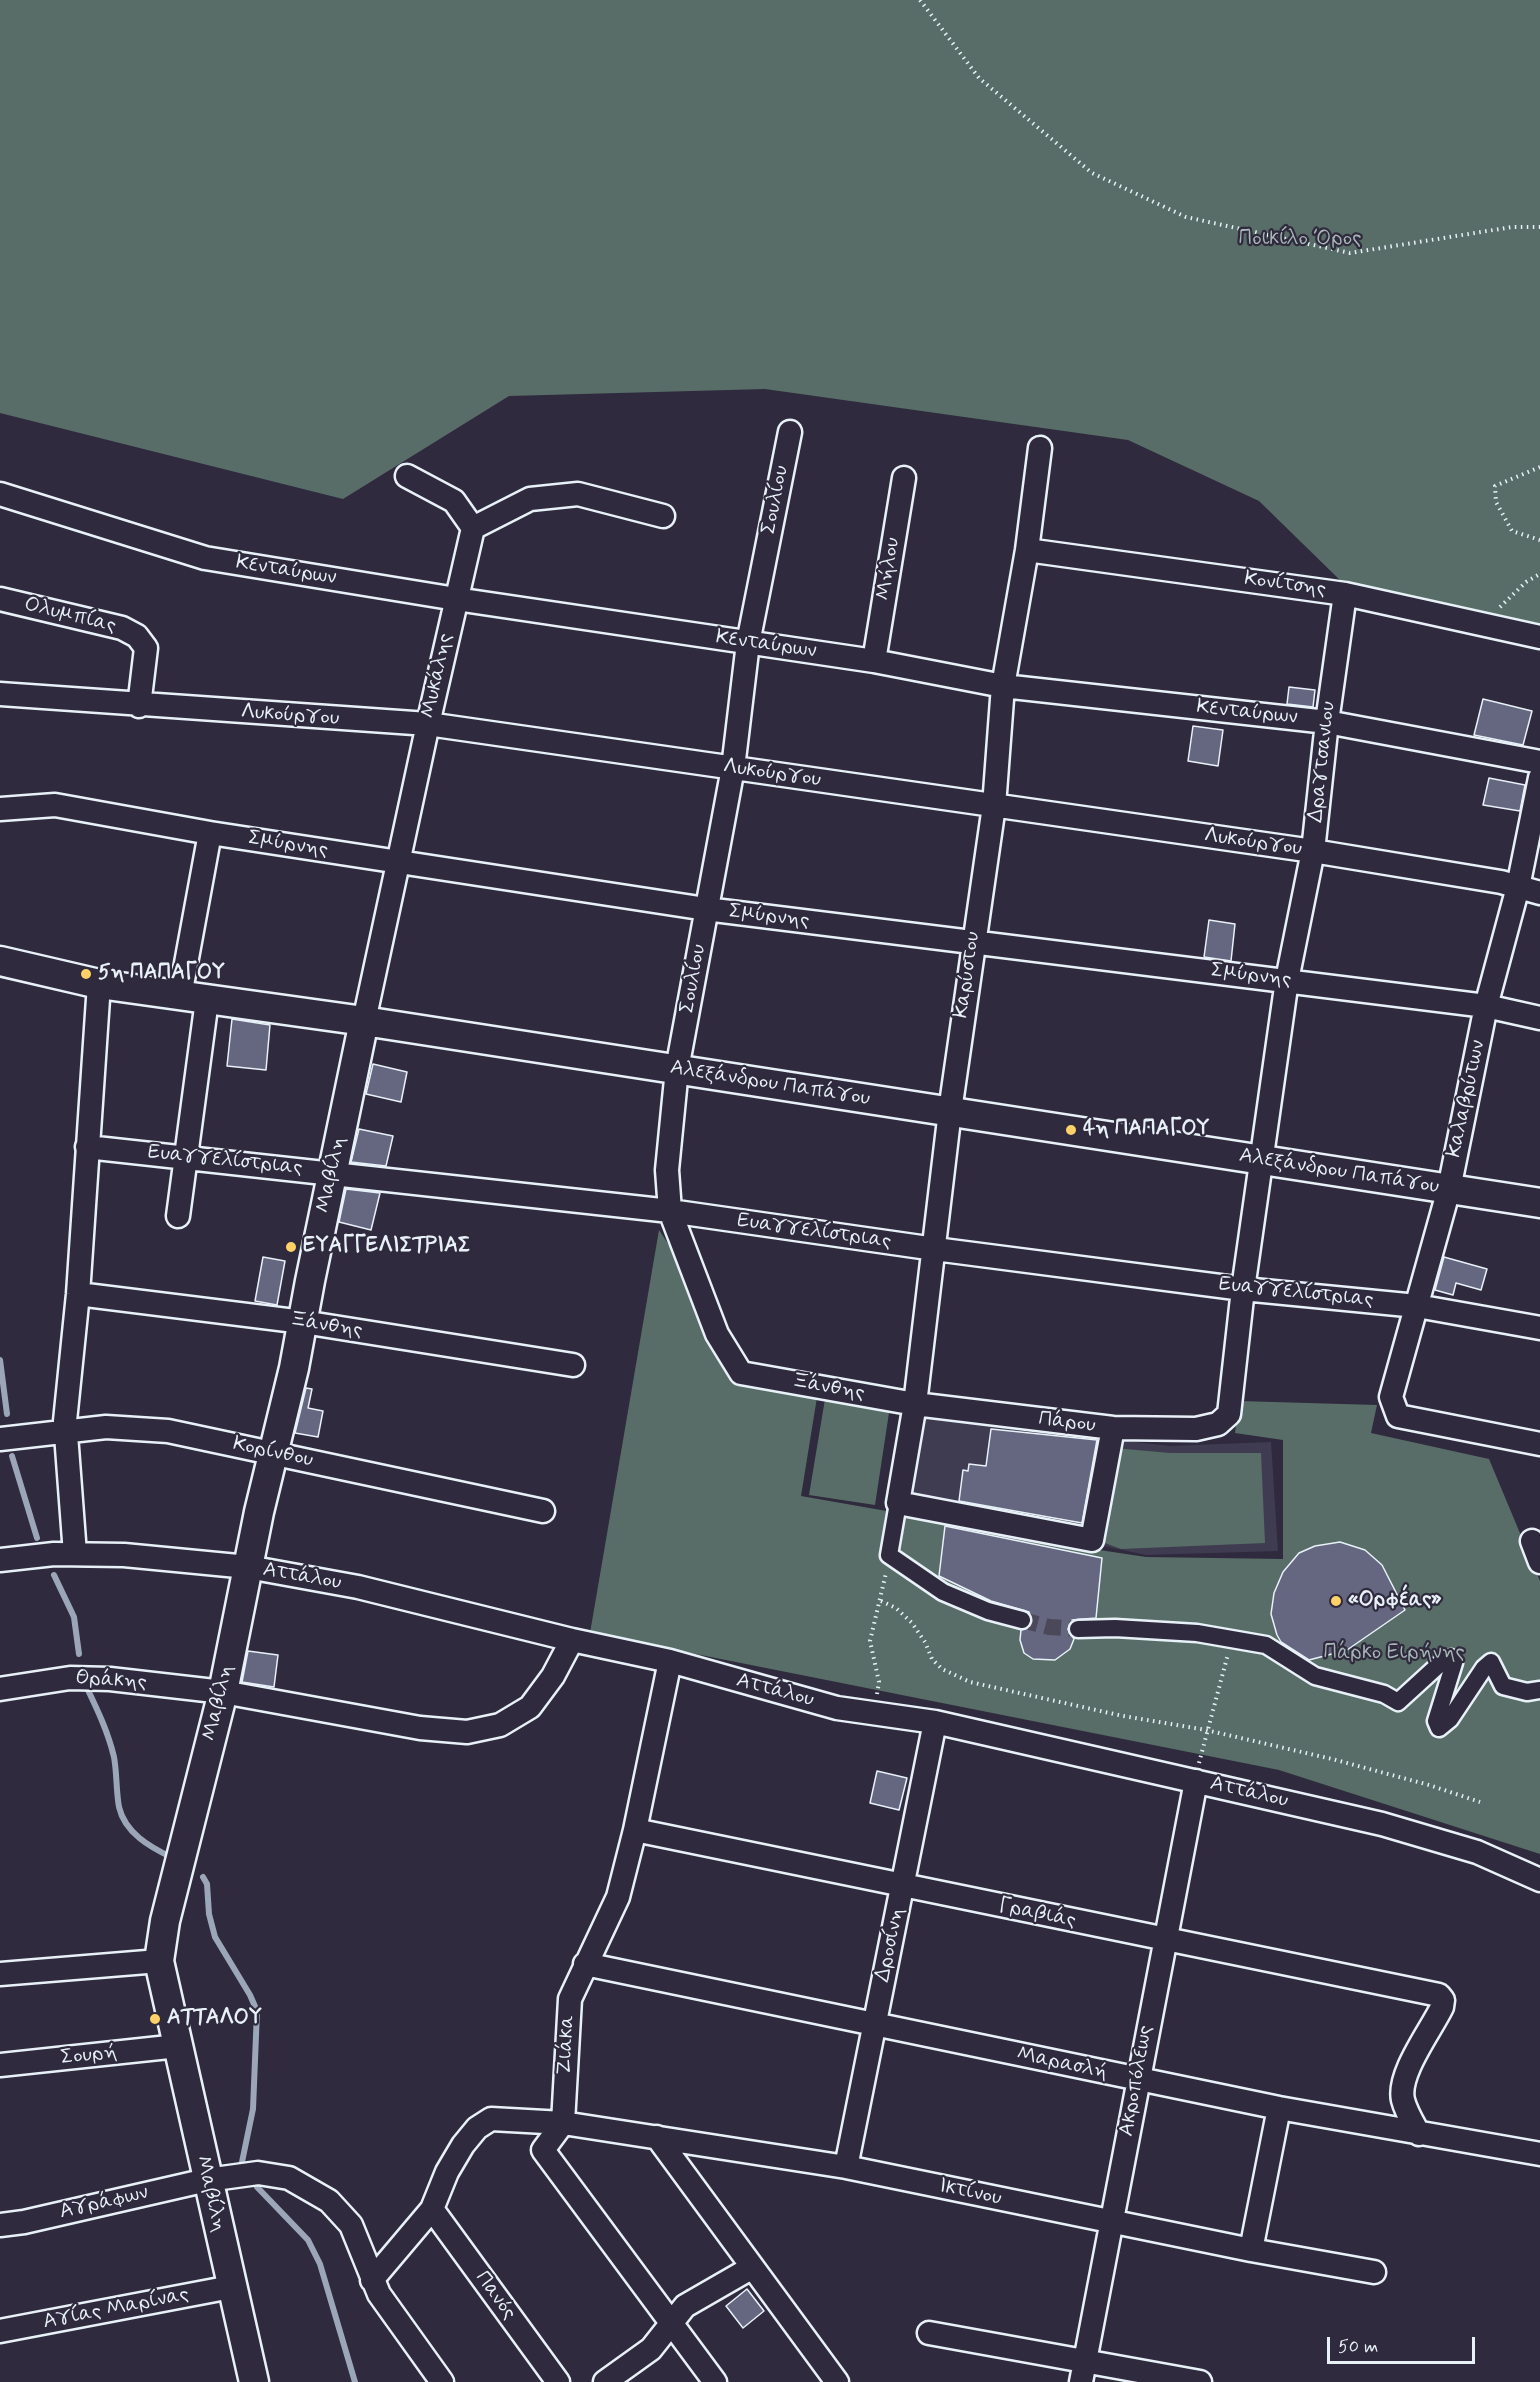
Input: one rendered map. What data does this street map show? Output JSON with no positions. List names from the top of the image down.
{
  "streets": {
    "street": [
      "Σουλίου",
      "Μήλου",
      "Κενταύρων",
      "Κονίτσης",
      "Ολυμπίας",
      "Μυκάλης",
      "Λυκούργου",
      "Δραγτσανιου",
      "Σμύρνης",
      "Καρύστου",
      "Αλεξάνδρου Παπάγου",
      "Καλαβρύτων",
      "Ευαγγελίστριας",
      "Μαβίλη",
      "Ξάνθης",
      "Πάρου",
      "Κορίνθου",
      "Αττάλου",
      "Θράκης",
      "Γραβιάς",
      "Δροσίνη",
      "Ζιάκα",
      "Σουρή",
      "Μαρασλή",
      "Ακροπόλεως",
      "Ικτίνου",
      "Αγράφων",
      "Πανός",
      "Αγίας Μαρίνας"
    ]
  },
  "crossings": [
    ["Σουλίου", "Κενταύρων"],
    ["Σουλίου", "Λυκούργου"],
    ["Σουλίου", "Σμύρνης"],
    ["Σουλίου", "Αλεξάνδρου Παπάγου"],
    ["Σουλίου", "Ευαγγελίστριας"],
    ["Σουλίου", "Ξάνθης"],
    ["Μήλου", "Κενταύρων"],
    ["Κενταύρων", "Μυκάλης"],
    ["Κενταύρων", "Δραγτσανιου"],
    ["Κενταύρων", "Καρύστου"],
    ["Κονίτσης", "Δραγτσανιου"],
    ["Κονίτσης", "Καρύστου"],
    ["Ολυμπίας", "Λυκούργου"],
    ["Μυκάλης", "Λυκούργου"],
    ["Μυκάλης", "Σμύρνης"],
    ["Μυκάλης", "Αλεξάνδρου Παπάγου"],
    ["Μυκάλης", "Μαβίλη"],
    ["Λυκούργου", "Δραγτσανιου"],
    ["Λυκούργου", "Καρύστου"],
    ["Λυκούργου", "Καλαβρύτων"],
    ["Δραγτσανιου", "Σμύρνης"],
    ["Δραγτσανιου", "Αλεξάνδρου Παπάγου"],
    ["Δραγτσανιου", "Ευαγγελίστριας"],
    ["Δραγτσανιου", "Πάρου"],
    ["Σμύρνης", "Καρύστου"],
    ["Σμύρνης", "Καλαβρύτων"],
    ["Καρύστου", "Αλεξάνδρου Παπάγου"],
    ["Καρύστου", "Ευαγγελίστριας"],
    ["Καρύστου", "Ξάνθης"],
    ["Καρύστου", "Πάρου"],
    ["Αλεξάνδρου Παπάγου", "Καλαβρύτων"],
    ["Αλεξάνδρου Παπάγου", "Μαβίλη"],
    ["Καλαβρύτων", "Ευαγγελίστριας"],
    ["Ευαγγελίστριας", "Μαβίλη"],
    ["Μαβίλη", "Ξάνθης"],
    ["Μαβίλη", "Κορίνθου"],
    ["Μαβίλη", "Αττάλου"],
    ["Μαβίλη", "Θράκης"],
    ["Μαβίλη", "Σουρή"],
    ["Μαβίλη", "Αγράφων"],
    ["Μαβίλη", "Αγίας Μαρίνας"],
    ["Ξάνθης", "Πάρου"],
    ["Αττάλου", "Θράκης"],
    ["Αττάλου", "Δροσίνη"],
    ["Αττάλου", "Ζιάκα"],
    ["Αττάλου", "Ακροπόλεως"],
    ["Γραβιάς", "Δροσίνη"],
    ["Γραβιάς", "Ζιάκα"],
    ["Γραβιάς", "Μαρασλή"],
    ["Γραβιάς", "Ακροπόλεως"],
    ["Δροσίνη", "Μαρασλή"],
    ["Δροσίνη", "Ικτίνου"],
    ["Ζιάκα", "Μαρασλή"],
    ["Ζιάκα", "Ικτίνου"],
    ["Μαρασλή", "Ακροπόλεως"],
    ["Ακροπόλεως", "Ικτίνου"],
    ["Ικτίνου", "Αγράφων"],
    ["Ικτίνου", "Πανός"]
  ],
  "parks": ["Ποικίλο Όρος", "Πάρκο Ειρήνης"],
  "places": [
    "5η ΠΑΠΑΓΟΥ",
    "4η ΠΑΠΑΓΟΥ",
    "ΕΥΑΓΓΕΛΙΣΤΡΙΑΣ",
    "«Ορφέας»",
    "ΑΤΤΑΛΟΥ"
  ],
  "scale_bar": "50 m"
}
